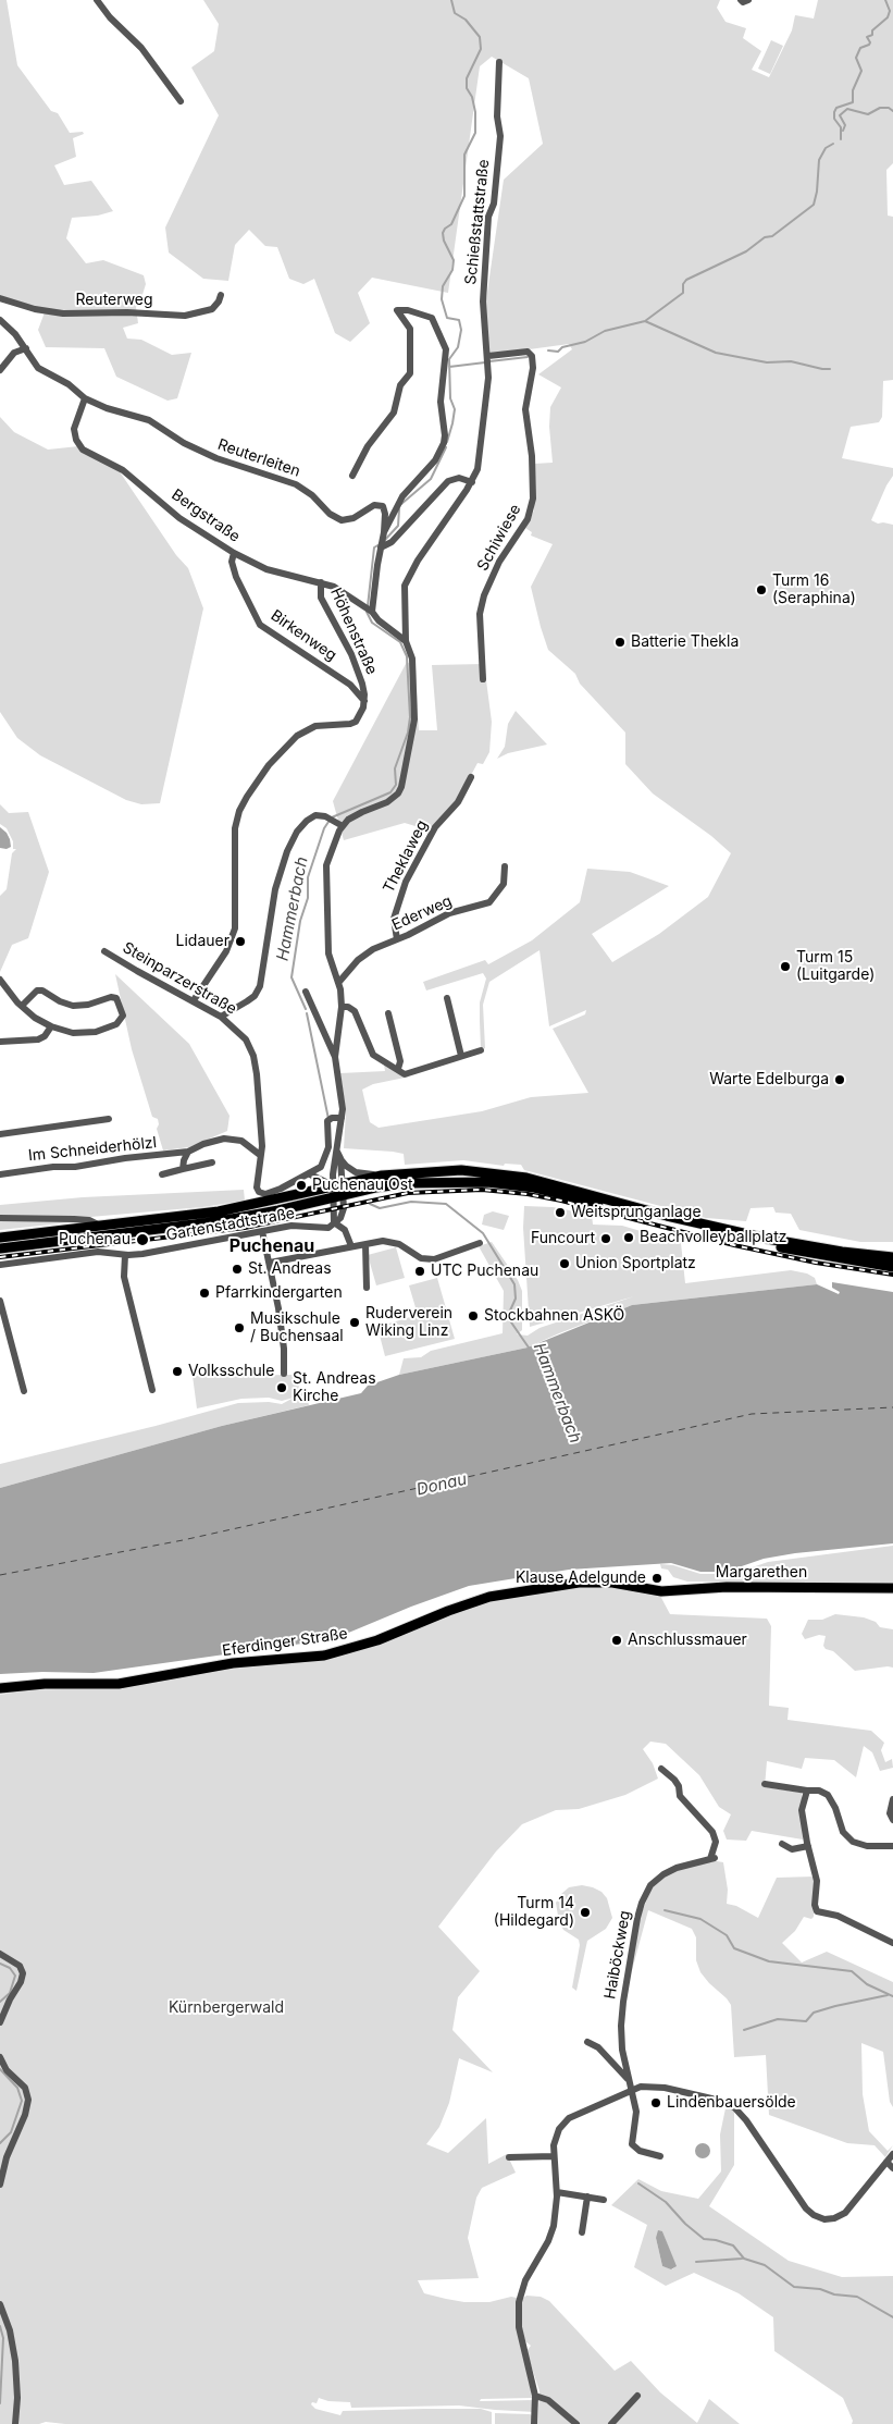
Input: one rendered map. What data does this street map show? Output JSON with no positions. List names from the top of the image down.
{
  "streets": {
    "main road": ["Margarethen", "Eferdinger Straße"],
    "street": [
      "Schießstattstraße",
      "Reuterweg",
      "Reuterleiten",
      "Bergstraße",
      "Schiwiese",
      "Höhenstraße",
      "Birkenweg",
      "Theklaweg",
      "Ederweg",
      "Steinparzerstraße",
      "Im Schneiderhölzl",
      "Gartenstadtstraße",
      "Haiböckweg"
    ]
  },
  "crossings": [
    ["Schießstattstraße", "Bergstraße"],
    ["Schießstattstraße", "Schiwiese"],
    ["Reuterleiten", "Bergstraße"],
    ["Bergstraße", "Höhenstraße"],
    ["Bergstraße", "Birkenweg"],
    ["Höhenstraße", "Birkenweg"],
    ["Theklaweg", "Ederweg"],
    ["Steinparzerstraße", "Im Schneiderhölzl"],
    ["Margarethen", "Eferdinger Straße"]
  ],
  "districts": ["Puchenau"],
  "water": ["Hammerbach", "Donau"],
  "parks": ["Kürnbergerwald"],
  "places": [
    "Turm 16 (Seraphina)",
    "Batterie Thekla",
    "Lidauer",
    "Turm 15 (Luitgarde)",
    "Warte Edelburga",
    "Puchenau Ost",
    "Weitsprunganlage",
    "Beachvolleyballplatz",
    "Funcourt",
    "Puchenau",
    "Union Sportplatz",
    "St. Andreas",
    "UTC Puchenau",
    "Pfarrkindergarten",
    "Stockbahnen ASKÖ",
    "Ruderverein Wiking Linz",
    "Musikschule / Buchensaal",
    "Volksschule",
    "St. Andreas Kirche",
    "Klause Adelgunde",
    "Anschlussmauer",
    "Turm 14 (Hildegard)",
    "Lindenbauersölde"
  ]
}
